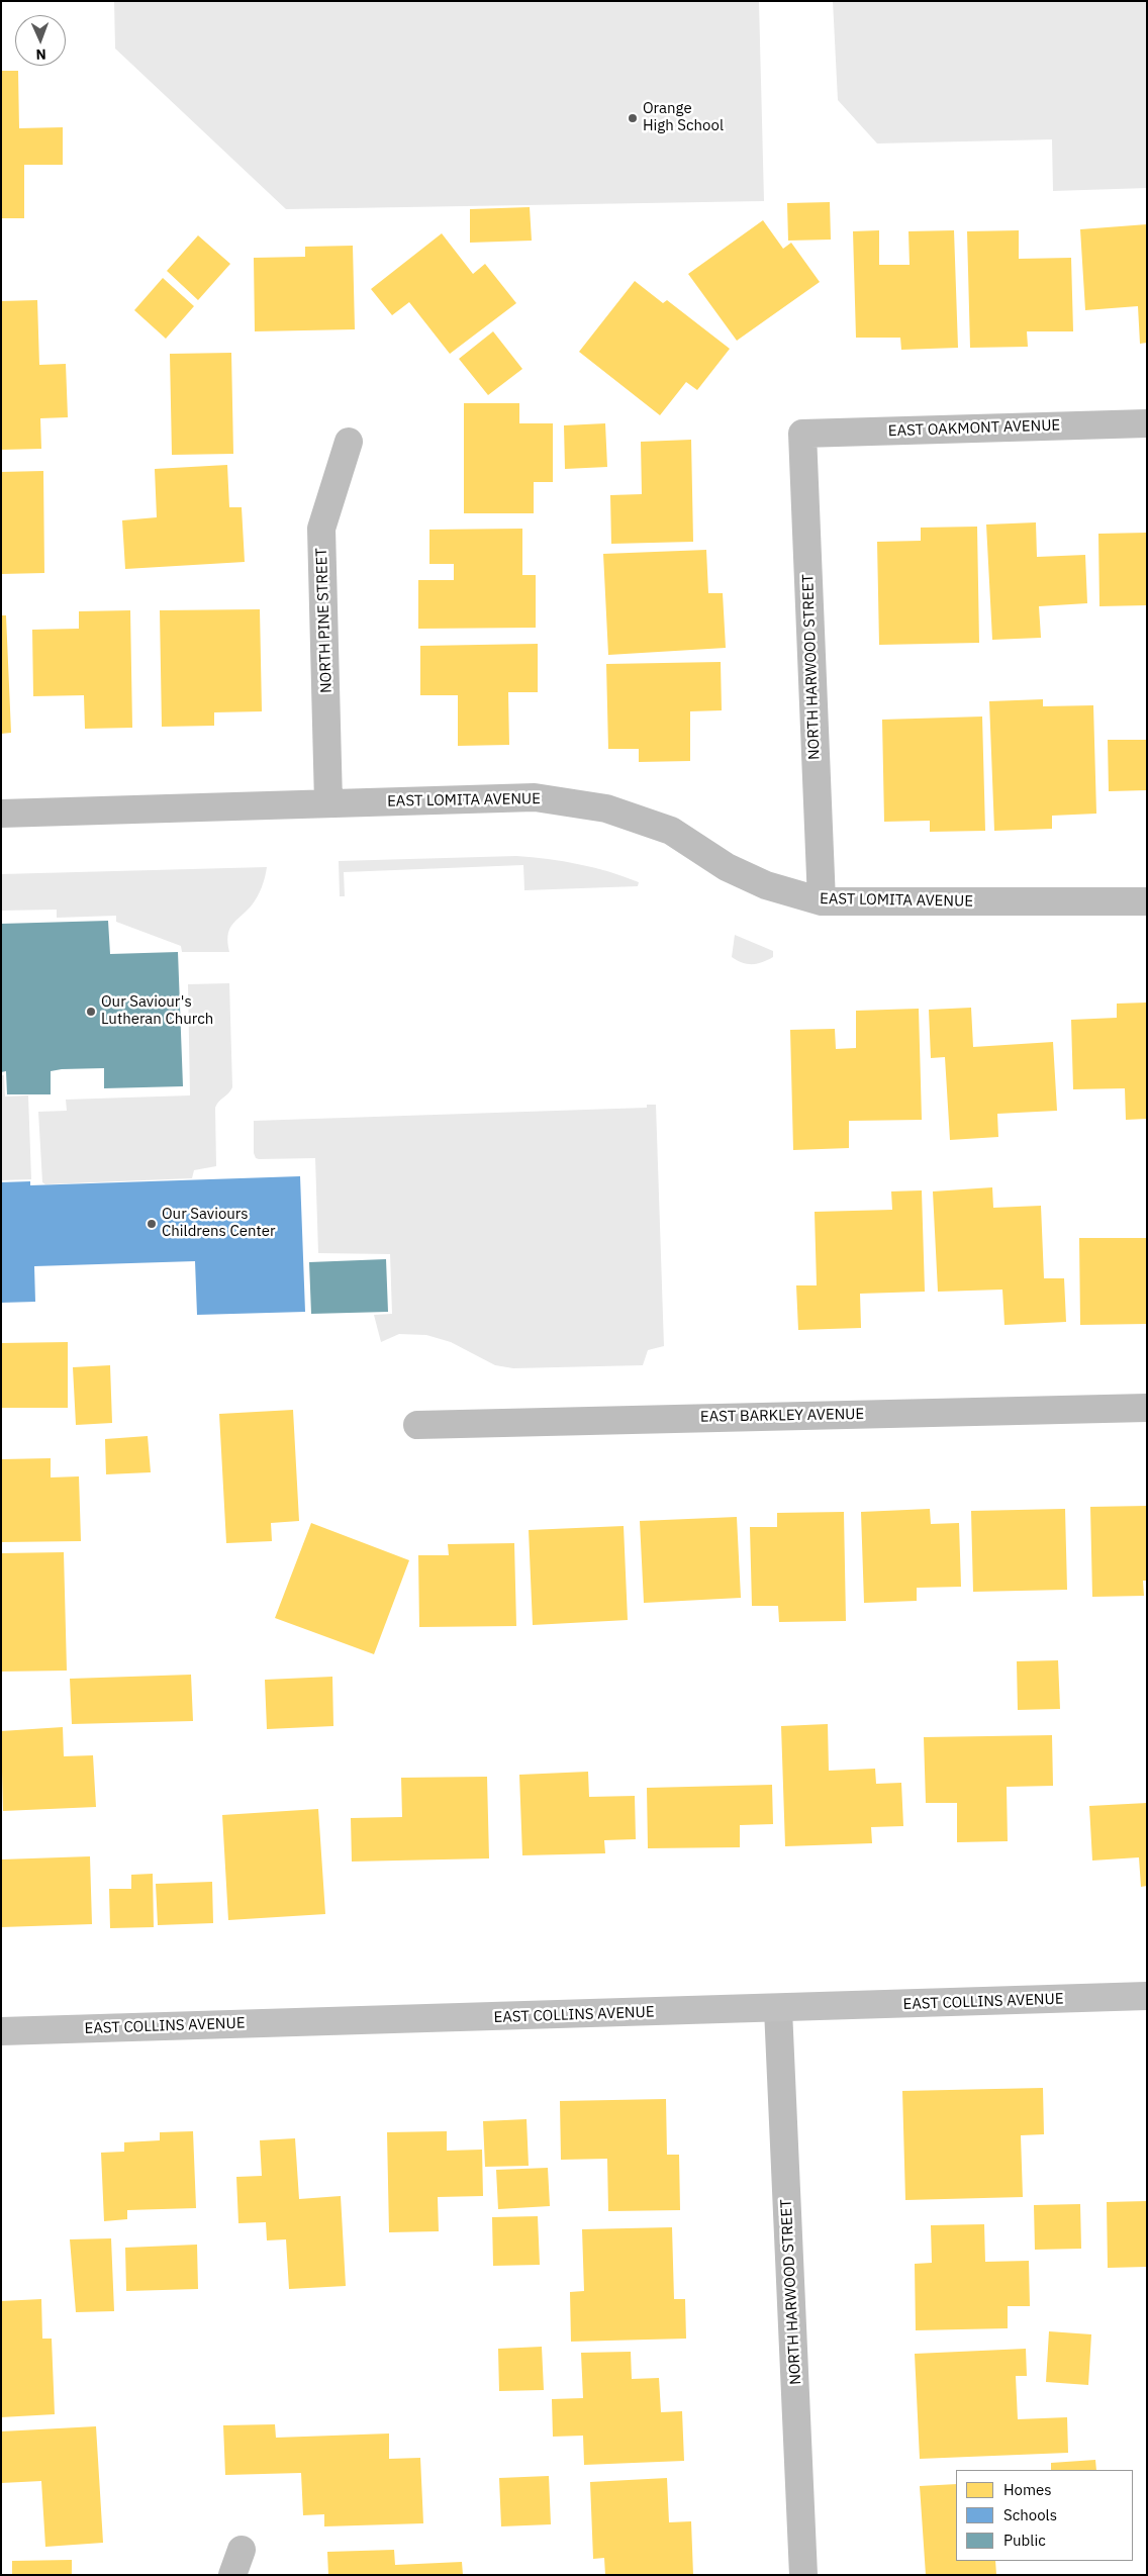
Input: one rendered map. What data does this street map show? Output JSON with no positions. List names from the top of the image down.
{
  "streets": {
    "street": [
      "EAST OAKMONT AVENUE",
      "NORTH PINE STREET",
      "NORTH HARWOOD STREET",
      "EAST LOMITA AVENUE",
      "EAST BARKLEY AVENUE",
      "EAST COLLINS AVENUE"
    ]
  },
  "crossings": [
    ["EAST OAKMONT AVENUE", "NORTH HARWOOD STREET"],
    ["NORTH PINE STREET", "EAST LOMITA AVENUE"],
    ["NORTH HARWOOD STREET", "EAST LOMITA AVENUE"],
    ["NORTH HARWOOD STREET", "EAST COLLINS AVENUE"]
  ],
  "places": ["Orange High School", "Our Saviour's Lutheran Church", "Our Saviours Childrens Center"],
  "legend": ["Homes", "Schools", "Public"],
  "north": "bottom"
}
